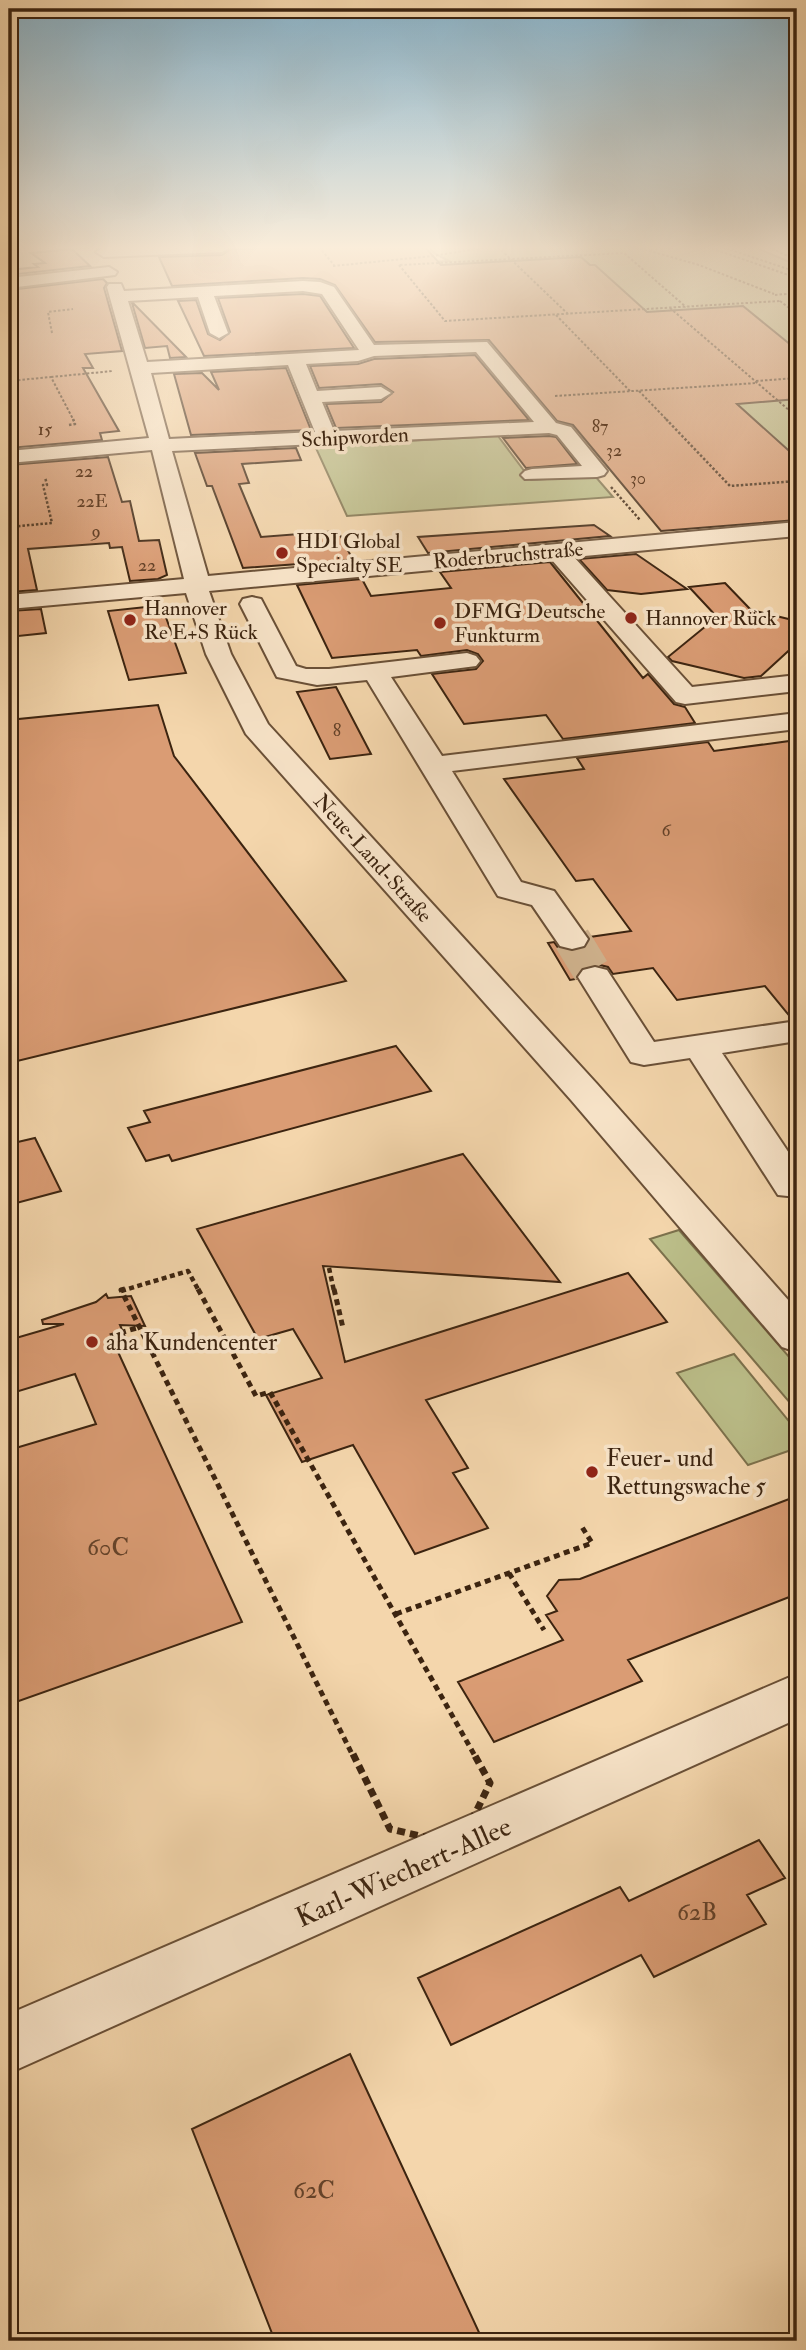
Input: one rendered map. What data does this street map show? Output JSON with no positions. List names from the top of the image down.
{
  "streets": {
    "street": [
      "Schipworden",
      "Roderbruchstraße",
      "Neue-Land-Straße",
      "Karl-Wiechert-Allee"
    ]
  },
  "crossings": [
    ["Schipworden", "Neue-Land-Straße"],
    ["Roderbruchstraße", "Neue-Land-Straße"]
  ],
  "places": [
    "HDI Global Specialty SE",
    "Hannover Rück",
    "Hannover Re E+S Rück",
    "DFMG Deutsche Funkturm",
    "aha Kundencenter",
    "Feuer- und Rettungswache 5"
  ],
  "house_numbers": [
    "87",
    "15",
    "32",
    "22",
    "30",
    "22E",
    "9",
    "22",
    "8",
    "6",
    "60C",
    "62B",
    "62C"
  ]
}
